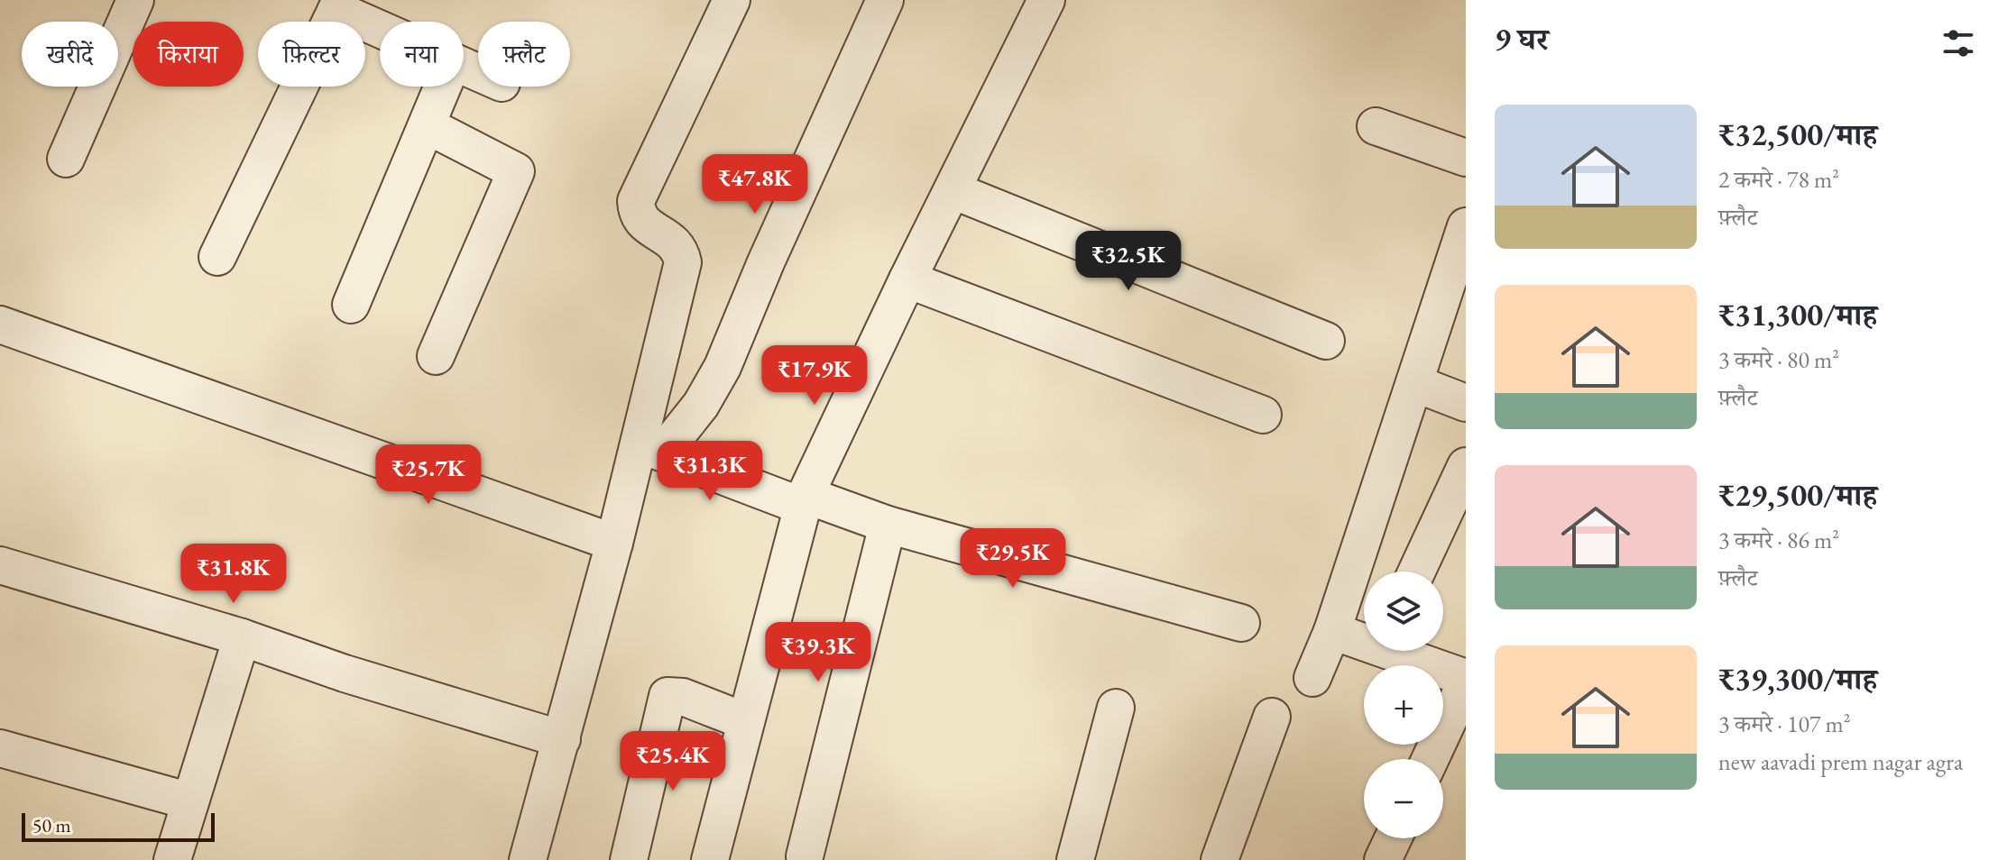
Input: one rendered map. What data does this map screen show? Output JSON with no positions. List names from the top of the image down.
{
  "scale_bar": "50 m",
  "page": {
    "heading": "9 घर",
    "chip": [
      "खरीदें",
      "किराया",
      "फ़िल्टर",
      "नया",
      "फ़्लैट"
    ],
    "list": [
      {
        "name": "₹32,500/माह",
        "note": "2 कमरे · 78 m² · फ़्लैट"
      },
      {
        "name": "₹31,300/माह",
        "note": "3 कमरे · 80 m² · फ़्लैट"
      },
      {
        "name": "₹29,500/माह",
        "note": "3 कमरे · 86 m² · फ़्लैट"
      },
      {
        "name": "₹39,300/माह",
        "note": "3 कमरे · 107 m² · new aavadi prem nagar agra"
      }
    ],
    "price": [
      "₹47.8K",
      "₹32.5K",
      "₹17.9K",
      "₹31.3K",
      "₹25.7K",
      "₹29.5K",
      "₹31.8K",
      "₹39.3K",
      "₹25.4K"
    ],
    "map_buttons": ["+", "−"],
    "scale": "50 m"
  }
}
